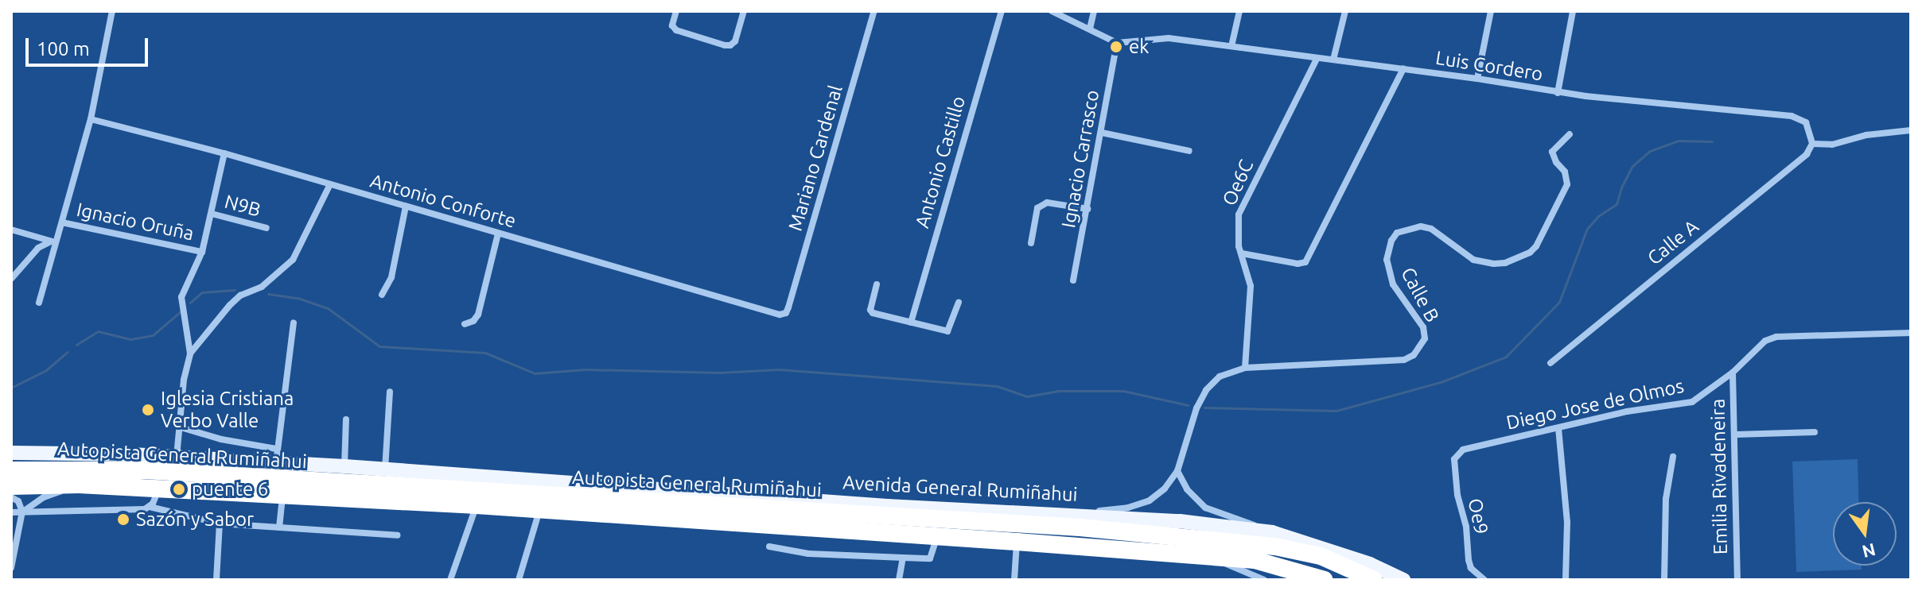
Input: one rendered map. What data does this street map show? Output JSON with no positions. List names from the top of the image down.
{
  "streets": {
    "highway": ["Autopista General Rumiñahui"],
    "main road": ["Avenida General Rumiñahui"],
    "street": [
      "Luis Cordero",
      "Mariano Cardenal",
      "Ignacio Carrasco",
      "Antonio Castillo",
      "Oe6C",
      "Antonio Conforte",
      "N9B",
      "Ignacio Oruña",
      "Calle A",
      "Calle B",
      "Diego Jose de Olmos",
      "Emilia Rivadeneira",
      "Oe9"
    ]
  },
  "crossings": [
    ["Luis Cordero", "Ignacio Carrasco"],
    ["Luis Cordero", "Oe6C"],
    ["Luis Cordero", "Calle A"],
    ["Mariano Cardenal", "Antonio Conforte"],
    ["Oe6C", "Calle B"],
    ["Calle B", "Avenida General Rumiñahui"],
    ["Diego Jose de Olmos", "Emilia Rivadeneira"],
    ["Diego Jose de Olmos", "Oe9"]
  ],
  "places": [
    "ek",
    "Iglesia Cristiana Verbo Valle",
    "puente 6",
    "Sazón y Sabor"
  ],
  "scale_bar": "100 m",
  "north": "bottom"
}
